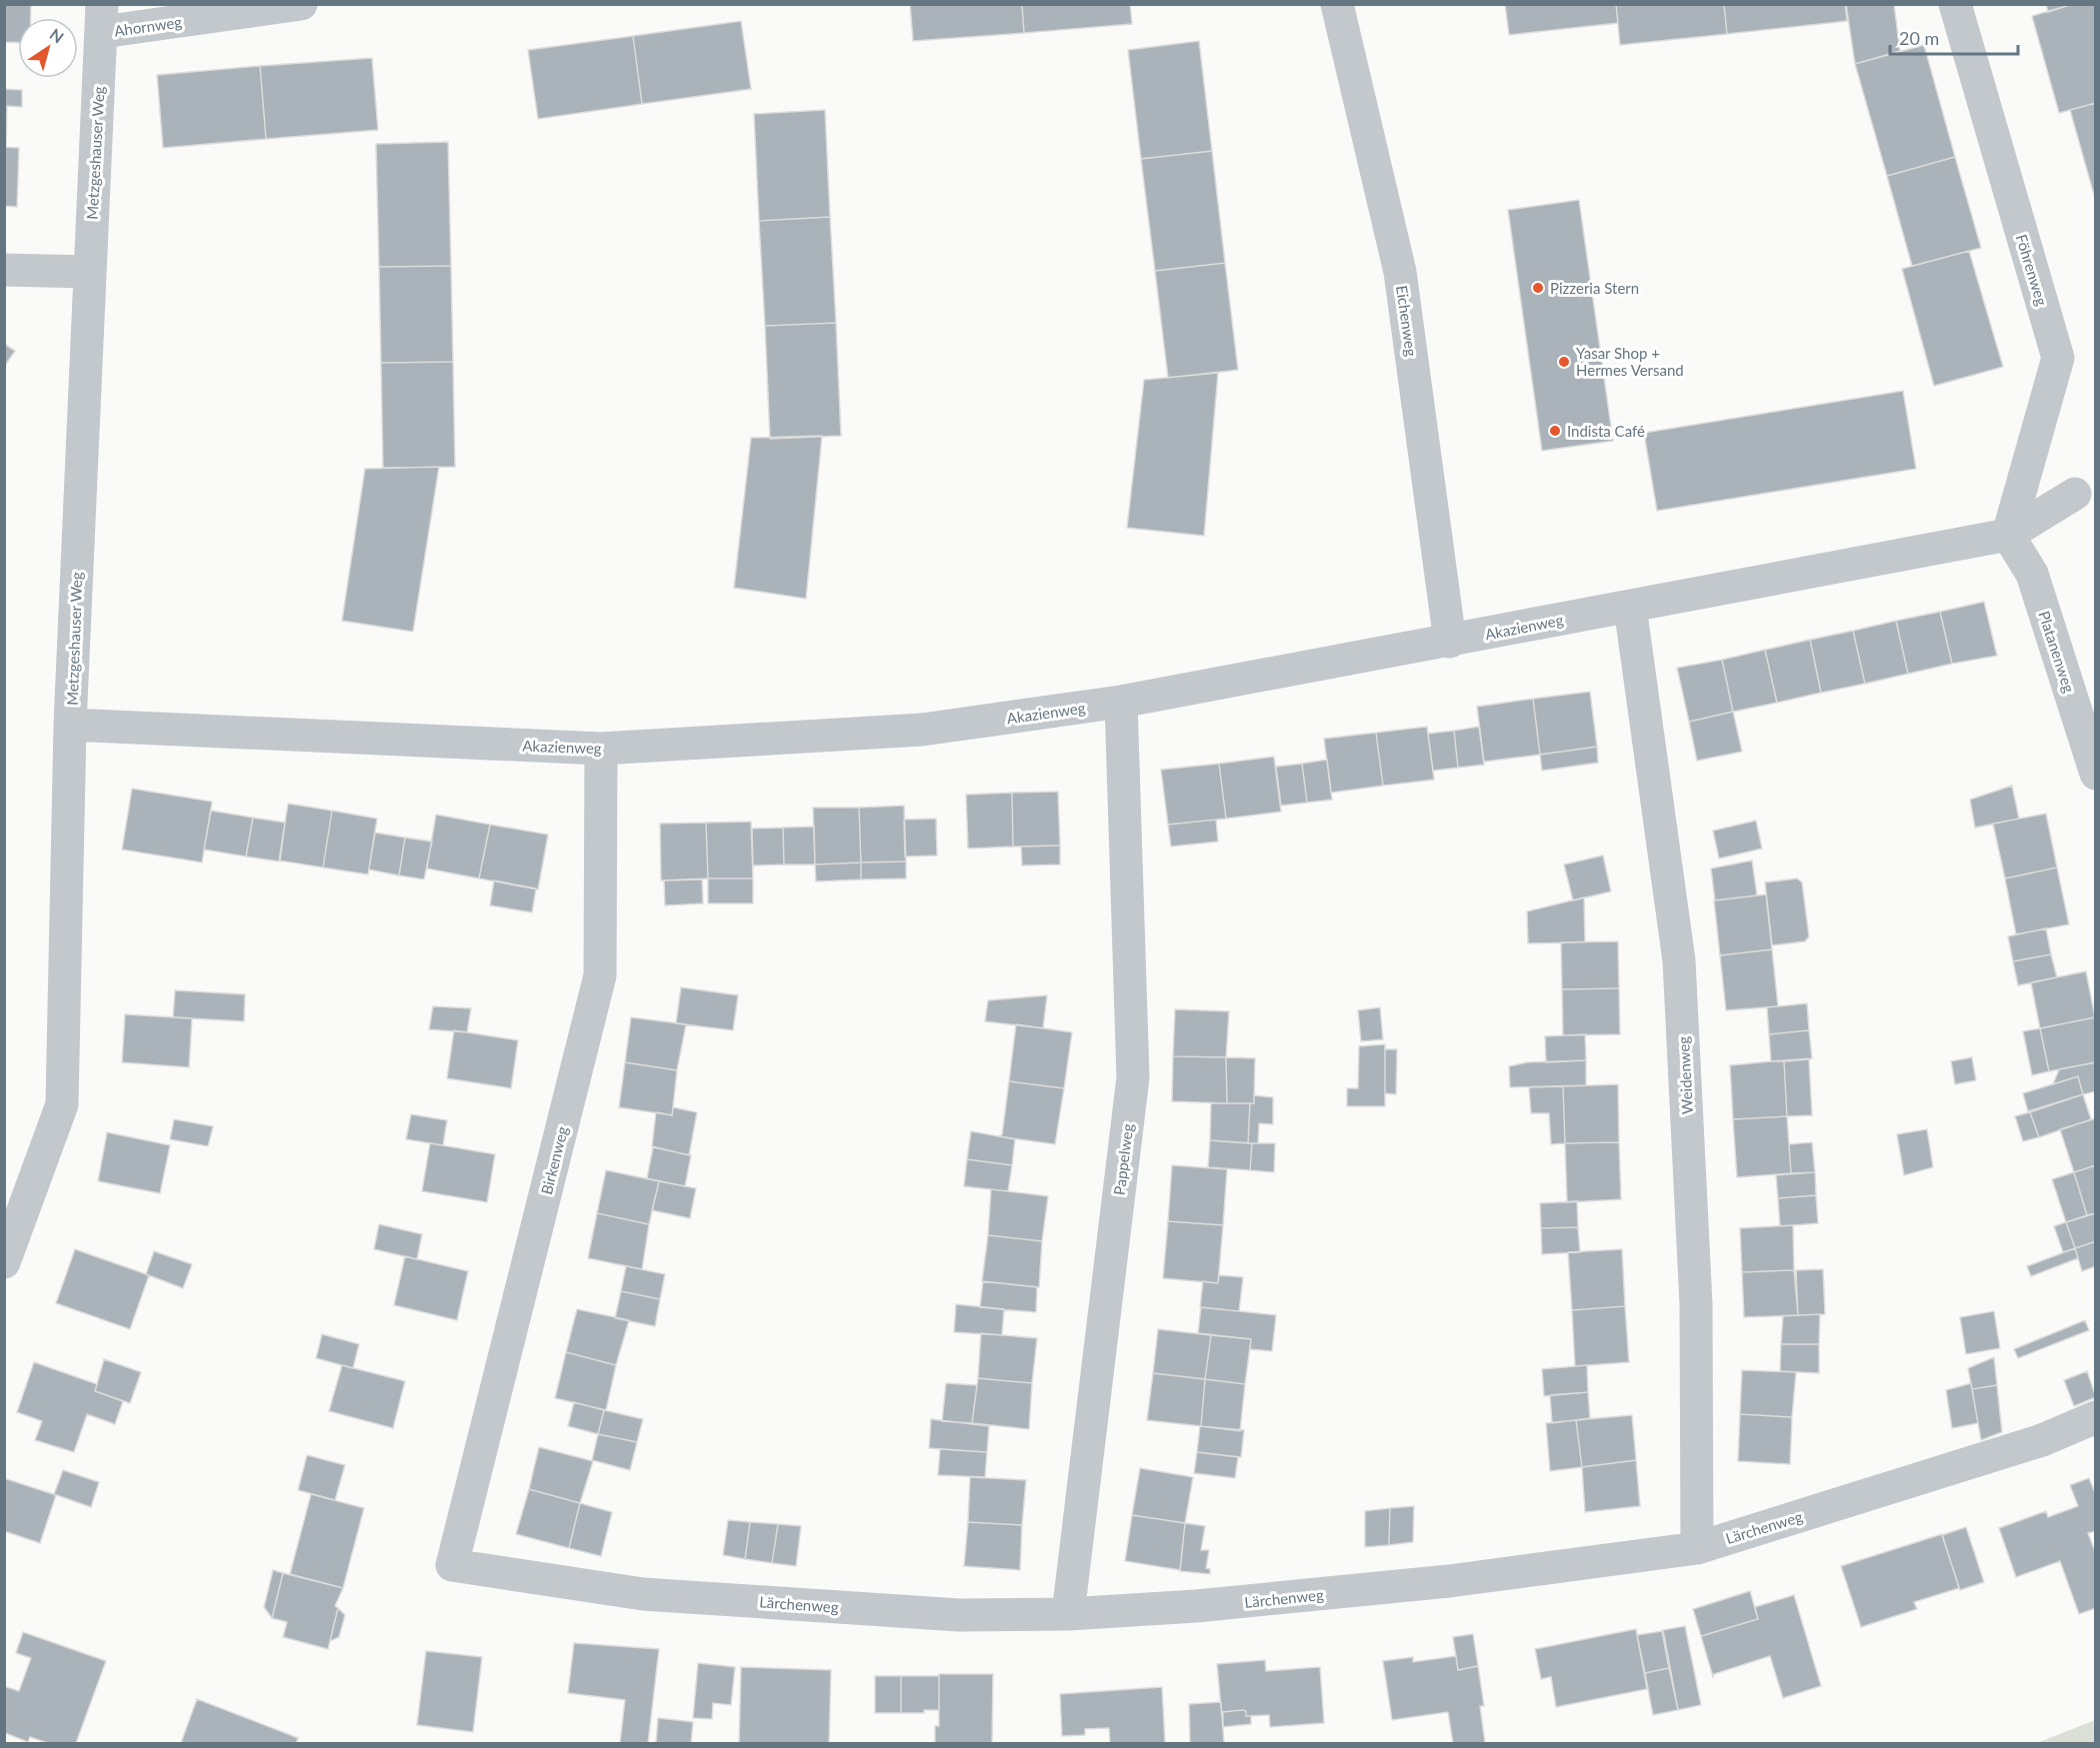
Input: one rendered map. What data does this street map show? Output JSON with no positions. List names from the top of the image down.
{
  "streets": {
    "street": [
      "Ahornweg",
      "Metzgeshauser Weg",
      "Föhrenweg",
      "Eichenweg",
      "Akazienweg",
      "Platanenweg",
      "Weidenweg",
      "Pappelweg",
      "Birkenweg",
      "Lärchenweg"
    ]
  },
  "crossings": [
    ["Ahornweg", "Metzgeshauser Weg"],
    ["Metzgeshauser Weg", "Akazienweg"],
    ["Föhrenweg", "Akazienweg"],
    ["Föhrenweg", "Platanenweg"],
    ["Eichenweg", "Akazienweg"],
    ["Akazienweg", "Platanenweg"],
    ["Akazienweg", "Weidenweg"],
    ["Akazienweg", "Pappelweg"],
    ["Akazienweg", "Birkenweg"],
    ["Weidenweg", "Lärchenweg"],
    ["Pappelweg", "Lärchenweg"],
    ["Birkenweg", "Lärchenweg"]
  ],
  "places": ["Pizzeria Stern", "Yasar Shop + Hermes Versand", "Indista Café"],
  "scale_bar": "20 m",
  "north": "top right"
}
